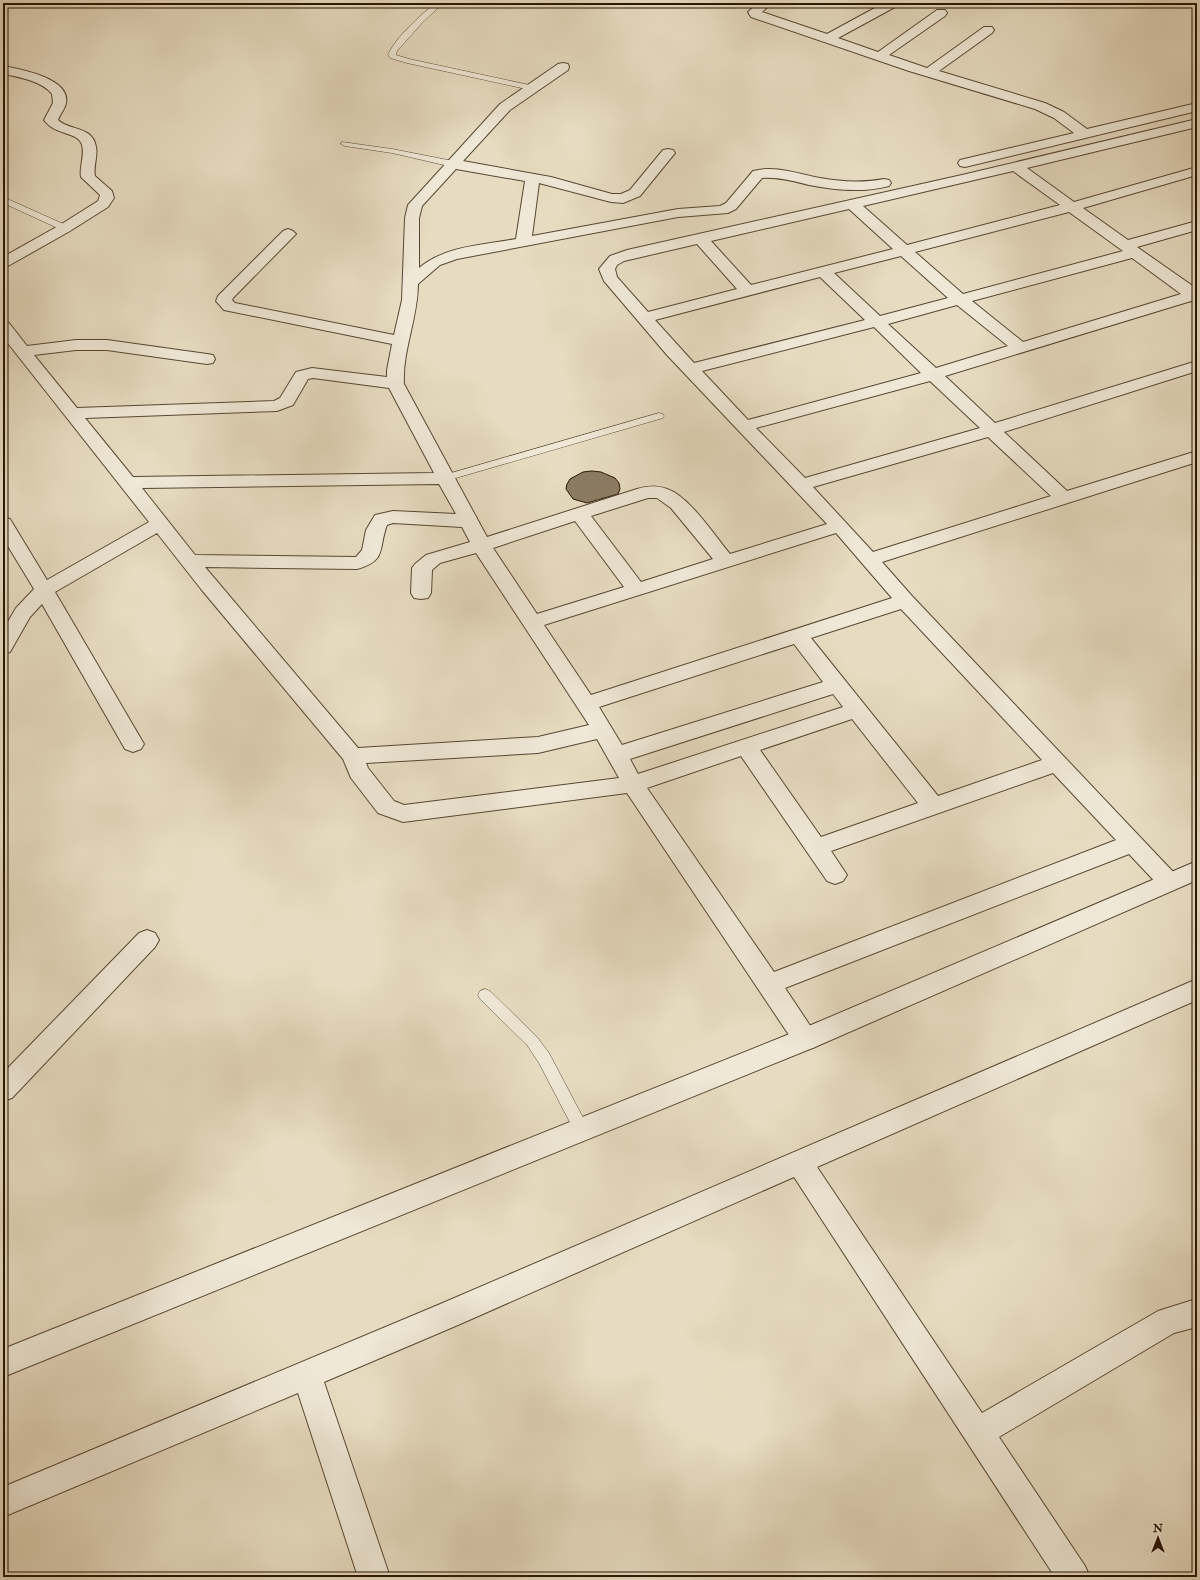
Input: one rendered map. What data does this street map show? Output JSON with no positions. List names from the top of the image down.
{
  "north": "top"
}
